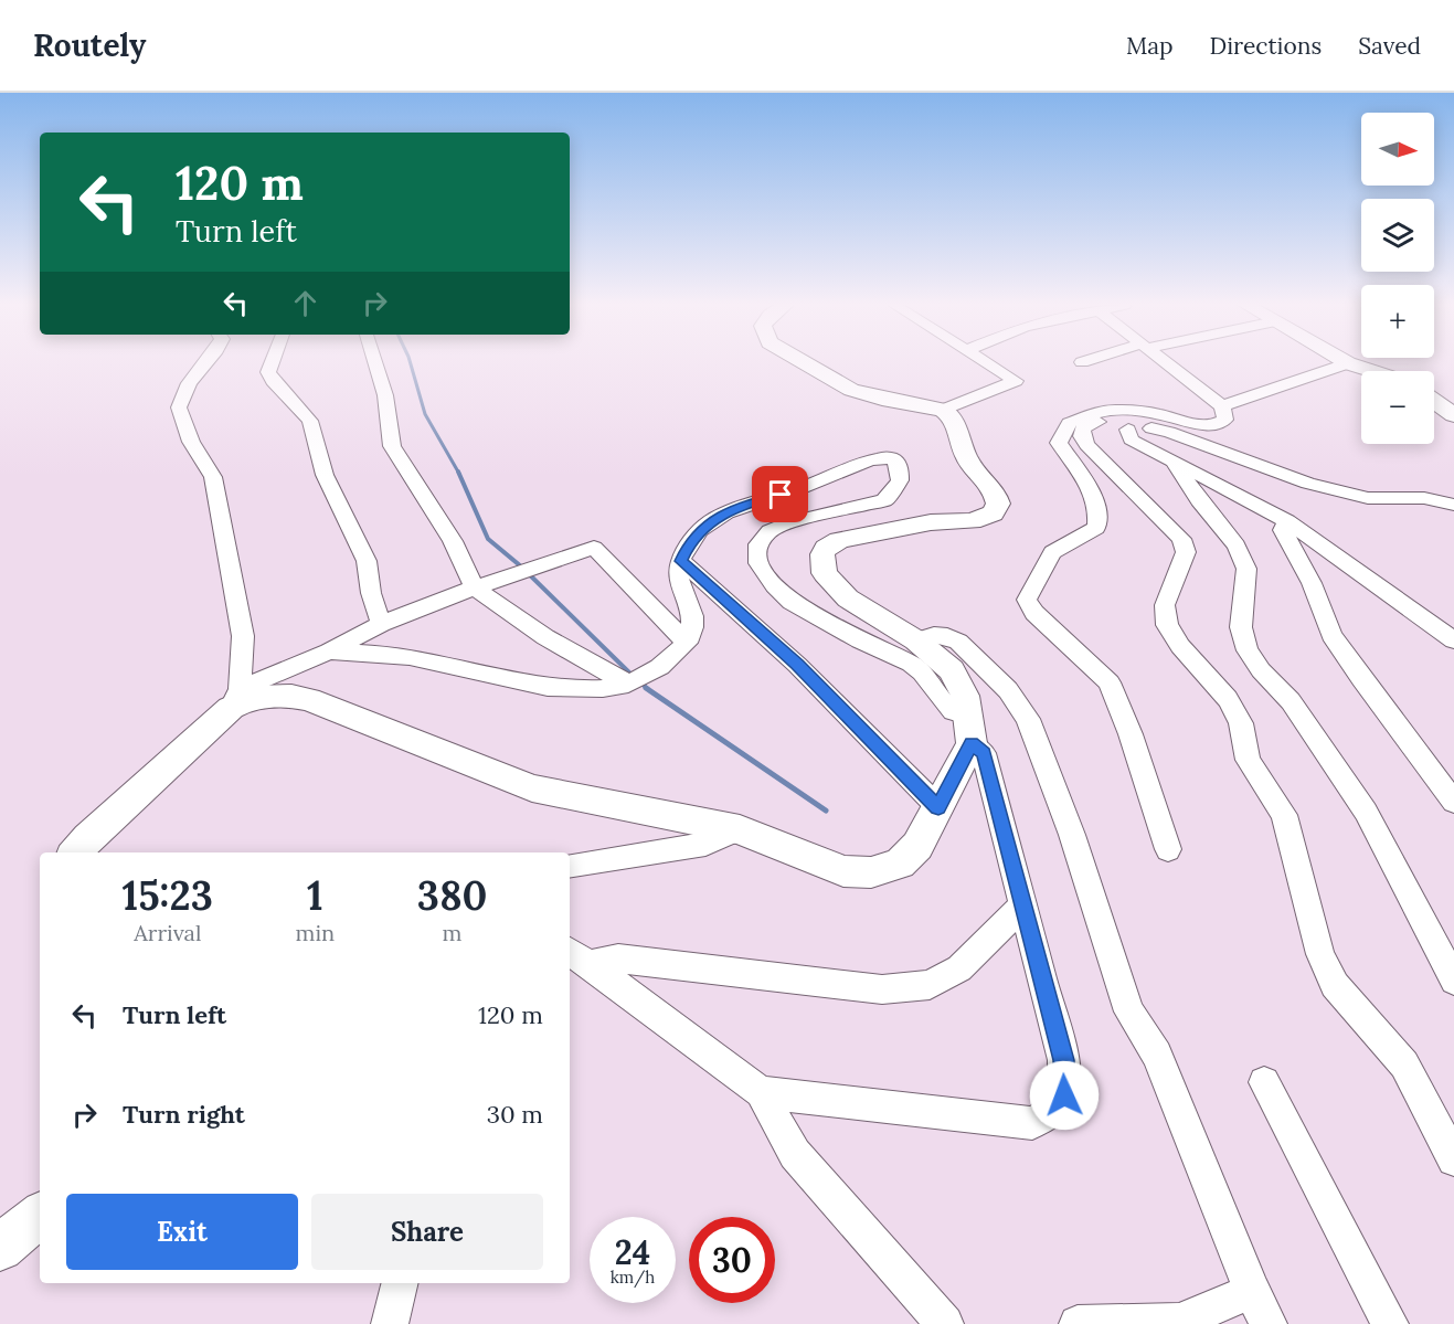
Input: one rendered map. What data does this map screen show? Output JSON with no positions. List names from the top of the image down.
{
  "north": "right",
  "page": {
    "header": "Routely",
    "nav": ["Map", "Directions", "Saved"],
    "map_buttons": ["+", "−"],
    "turn": ["120 m", "Turn left"],
    "eta": [
      "15:23",
      "Arrival",
      "1",
      "min",
      "380",
      "m"
    ],
    "list": [
      {
        "name": "Turn left",
        "value": "120 m"
      },
      {
        "name": "Turn right",
        "value": "30 m"
      }
    ],
    "buttons": ["Exit", "Share"],
    "speed": "24 km/h",
    "limit": "30"
  }
}
